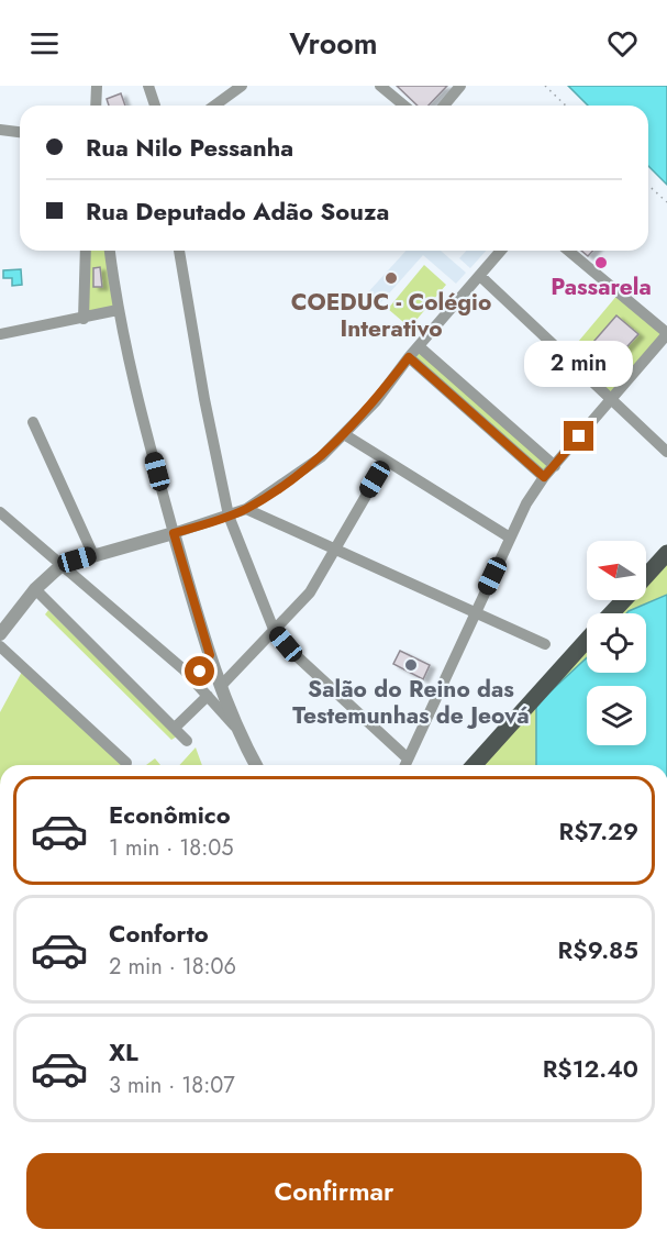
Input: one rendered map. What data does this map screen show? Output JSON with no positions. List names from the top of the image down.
{
  "places": ["Passarela", "COEDUC - Colégio Interativo", "Salão do Reino das Testemunhas de Jeová"],
  "north": "left",
  "page": {
    "header": "Vroom",
    "banner": ["Rua Nilo Pessanha", "Rua Deputado Adão Souza"],
    "bubble": "2 min",
    "list": [
      {
        "name": "Econômico",
        "note": "1 min · 18:05",
        "value": "R$7.29"
      },
      {
        "name": "Conforto",
        "note": "2 min · 18:06",
        "value": "R$9.85"
      },
      {
        "name": "XL",
        "note": "3 min · 18:07",
        "value": "R$12.40"
      }
    ],
    "buttons": "Confirmar"
  }
}
